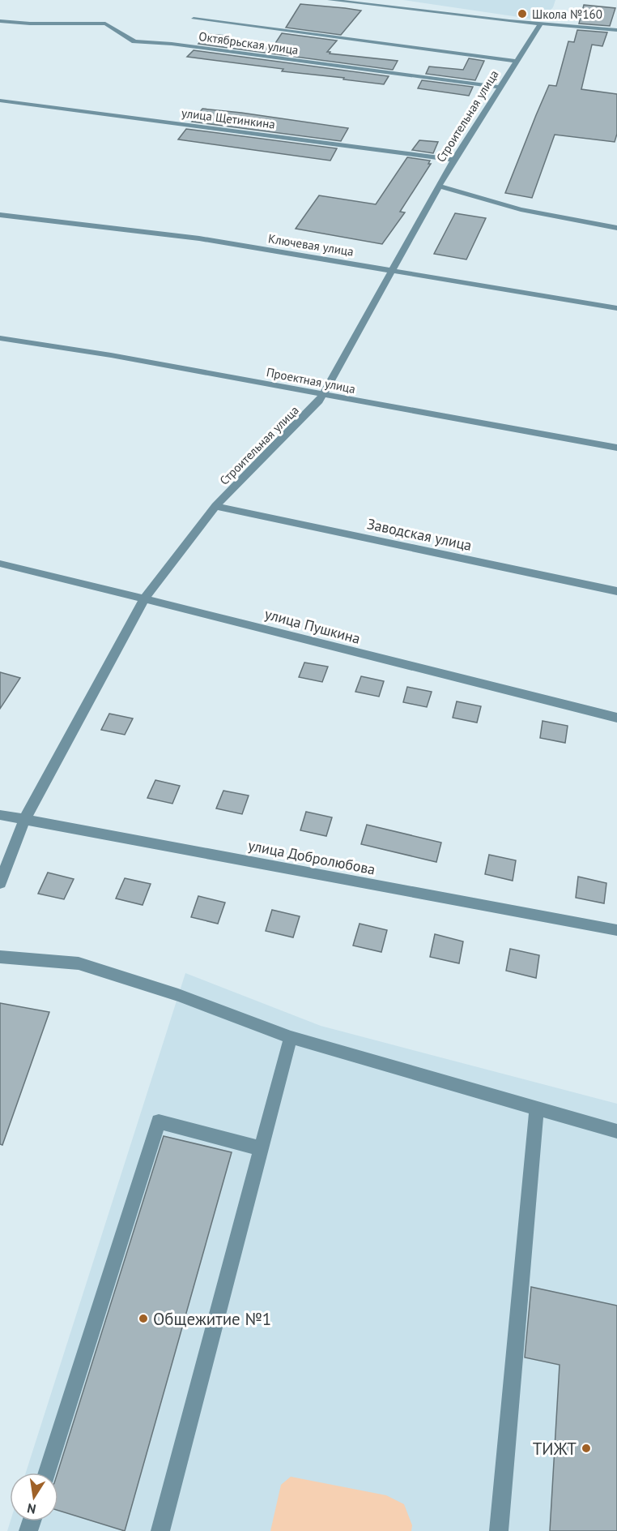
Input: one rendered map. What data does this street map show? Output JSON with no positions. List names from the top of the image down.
{
  "streets": {
    "street": [
      "Октябрьская улица",
      "Строительная улица",
      "улица Щетинкина",
      "Ключевая улица",
      "Проектная улица",
      "Заводская улица",
      "улица Пушкина",
      "улица Добролюбова"
    ]
  },
  "crossings": [
    ["Октябрьская улица", "Строительная улица"],
    ["Строительная улица", "улица Щетинкина"],
    ["Строительная улица", "Ключевая улица"],
    ["Строительная улица", "Проектная улица"],
    ["Строительная улица", "Заводская улица"],
    ["Строительная улица", "улица Пушкина"],
    ["Строительная улица", "улица Добролюбова"]
  ],
  "places": ["Школа №160", "Общежитие №1", "ТИЖТ"],
  "north": "bottom"
}
